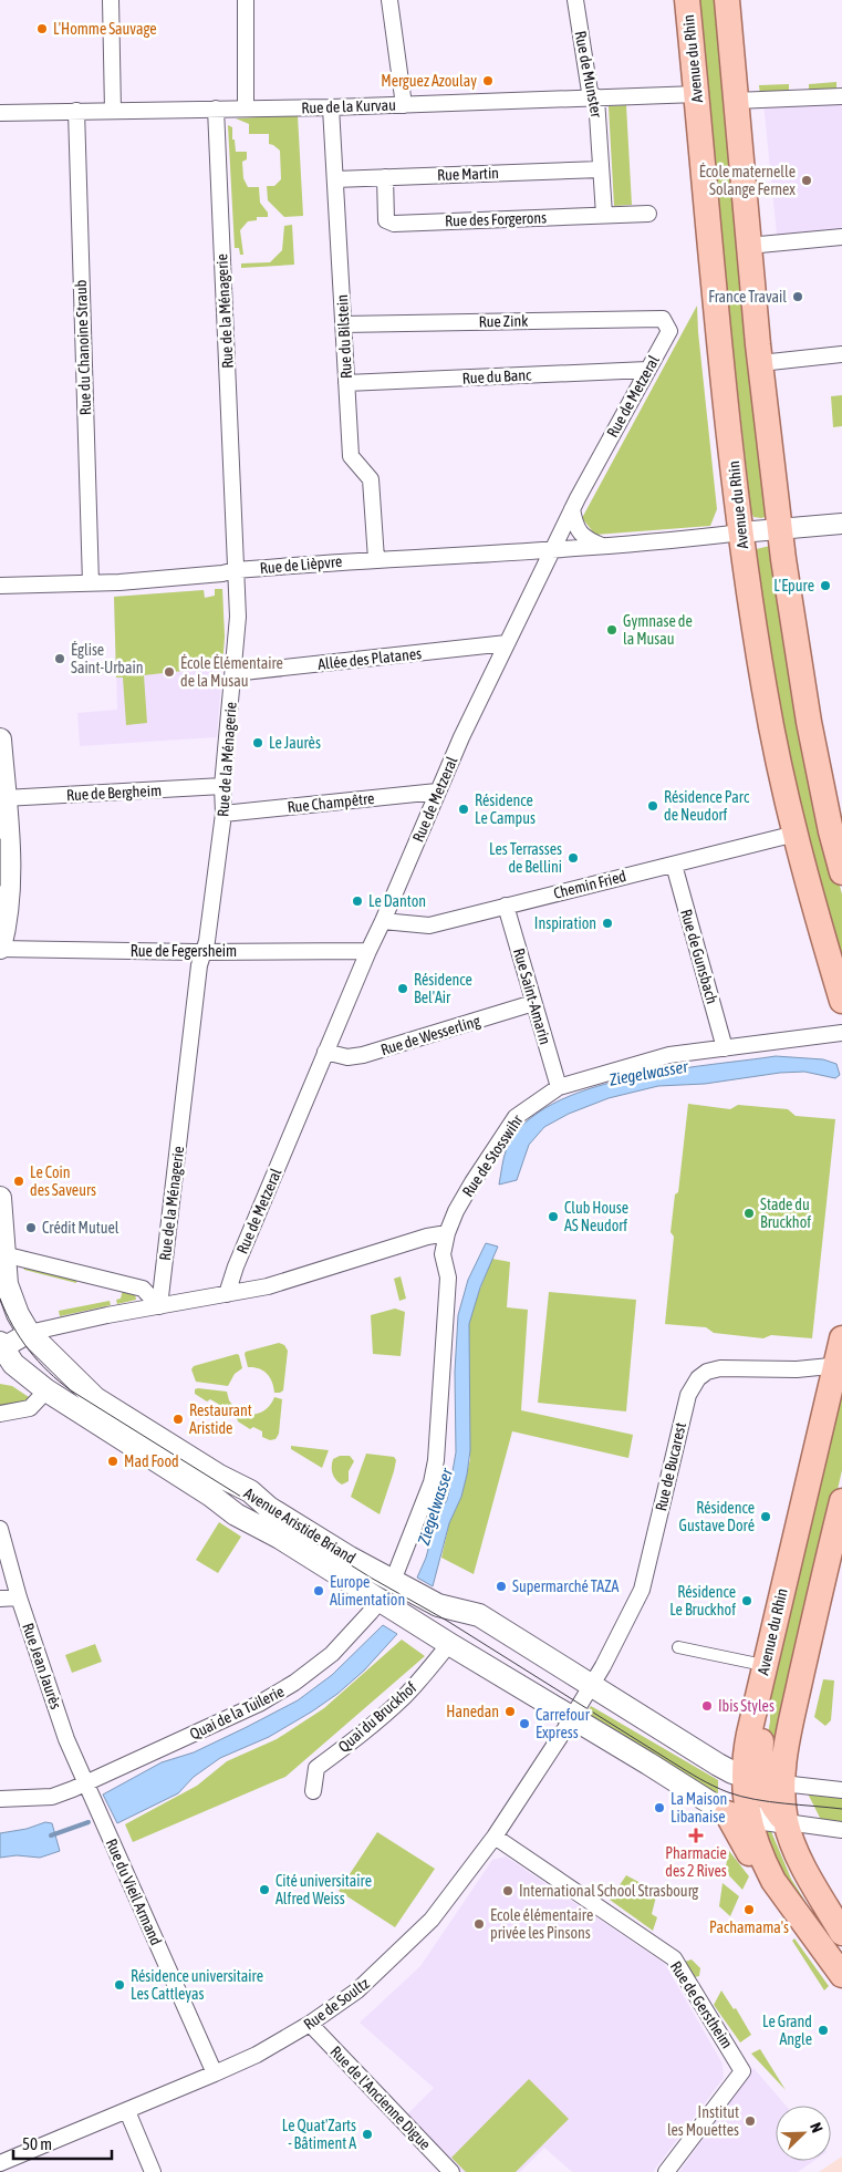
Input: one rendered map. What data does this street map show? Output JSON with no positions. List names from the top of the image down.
{
  "streets": {
    "main road": ["Avenue du Rhin", "Avenue Aristide Briand", "Quai de la Tuilerie"],
    "street": [
      "Rue de Munster",
      "Rue de la Kurvau",
      "Rue Martin",
      "Rue des Forgerons",
      "Rue de la Ménagerie",
      "Rue Zink",
      "Rue du Bilstein",
      "Rue du Chanoine Straub",
      "Rue du Banc",
      "Rue de Metzeral",
      "Rue de Lièpvre",
      "Allée des Platanes",
      "Rue de Bergheim",
      "Rue Champêtre",
      "Chemin Fried",
      "Rue de Fegersheim",
      "Rue de Gunsbach",
      "Rue Saint-Amarin",
      "Rue de Wesserling",
      "Rue de Stosswihr",
      "Rue de Bucarest",
      "Rue Jean Jaurès",
      "Quai du Bruckhof",
      "Rue du Vieil Armand",
      "Rue de Soultz",
      "Rue de Gerstheim",
      "Rue de l'Ancienne Digue"
    ]
  },
  "crossings": [
    ["Avenue du Rhin", "Rue de la Kurvau"],
    ["Avenue du Rhin", "Rue de Lièpvre"],
    ["Avenue du Rhin", "Chemin Fried"],
    ["Avenue du Rhin", "Rue de Bucarest"],
    ["Avenue du Rhin", "Avenue Aristide Briand"],
    ["Rue de Munster", "Rue de la Kurvau"],
    ["Rue de Munster", "Rue Martin"],
    ["Rue de Munster", "Rue des Forgerons"],
    ["Rue de la Kurvau", "Rue de la Ménagerie"],
    ["Rue de la Kurvau", "Rue du Bilstein"],
    ["Rue de la Kurvau", "Rue du Chanoine Straub"],
    ["Rue Martin", "Rue des Forgerons"],
    ["Rue Martin", "Rue du Bilstein"],
    ["Rue de la Ménagerie", "Rue de Lièpvre"],
    ["Rue de la Ménagerie", "Allée des Platanes"],
    ["Rue de la Ménagerie", "Rue de Bergheim"],
    ["Rue de la Ménagerie", "Rue Champêtre"],
    ["Rue de la Ménagerie", "Rue de Fegersheim"],
    ["Rue Zink", "Rue du Bilstein"],
    ["Rue Zink", "Rue de Metzeral"],
    ["Rue du Bilstein", "Rue du Banc"],
    ["Rue du Bilstein", "Rue de Lièpvre"],
    ["Rue du Chanoine Straub", "Rue de Lièpvre"],
    ["Rue du Banc", "Rue de Metzeral"],
    ["Rue de Metzeral", "Rue de Lièpvre"],
    ["Rue de Metzeral", "Allée des Platanes"],
    ["Rue de Metzeral", "Rue Champêtre"],
    ["Rue de Metzeral", "Chemin Fried"],
    ["Rue de Metzeral", "Rue de Fegersheim"],
    ["Rue de Metzeral", "Rue de Wesserling"],
    ["Chemin Fried", "Rue de Gunsbach"],
    ["Chemin Fried", "Rue Saint-Amarin"],
    ["Rue de Gunsbach", "Rue de Stosswihr"],
    ["Rue Saint-Amarin", "Rue de Wesserling"],
    ["Rue Saint-Amarin", "Rue de Stosswihr"],
    ["Rue de Stosswihr", "Quai de la Tuilerie"],
    ["Rue de Bucarest", "Avenue Aristide Briand"],
    ["Avenue Aristide Briand", "Quai de la Tuilerie"],
    ["Avenue Aristide Briand", "Quai du Bruckhof"],
    ["Avenue Aristide Briand", "Rue de Soultz"],
    ["Rue Jean Jaurès", "Quai de la Tuilerie"],
    ["Rue Jean Jaurès", "Rue du Vieil Armand"],
    ["Rue du Vieil Armand", "Rue de Soultz"],
    ["Rue de Soultz", "Rue de Gerstheim"],
    ["Rue de Soultz", "Rue de l'Ancienne Digue"]
  ],
  "water": ["Ziegelwasser"],
  "places": {
    "other": [
      "L'Homme Sauvage",
      "Merguez Azoulay",
      "École maternelle Solange Fernex",
      "France Travail",
      "L'Epure",
      "Gymnase de la Musau",
      "Église Saint-Urbain",
      "École Élémentaire de la Musau",
      "Le Jaurès",
      "Résidence Parc de Neudorf",
      "Résidence Le Campus",
      "Les Terrasses de Bellini",
      "Le Danton",
      "Inspiration",
      "Résidence Bel'Air",
      "Le Coin des Saveurs",
      "Stade du Bruckhof",
      "Club House AS Neudorf",
      "Crédit Mutuel",
      "Restaurant Aristide",
      "Mad Food",
      "Résidence Gustave Doré",
      "Supermarché TAZA",
      "Europe Alimentation",
      "Résidence Le Bruckhof",
      "Ibis Styles",
      "Hanedan",
      "Carrefour Express",
      "La Maison Libanaise",
      "Cité universitaire Alfred Weiss",
      "International School Strasbourg",
      "Pachamama's",
      "Ecole élémentaire privée les Pinsons",
      "Résidence universitaire Les Cattleyas",
      "Le Grand Angle",
      "Institut les Mouettes",
      "Le Quat'Zarts - Bâtiment A"
    ],
    "health": ["Pharmacie des 2 Rives"]
  },
  "scale_bar": "50 m",
  "north": "top right"
}
